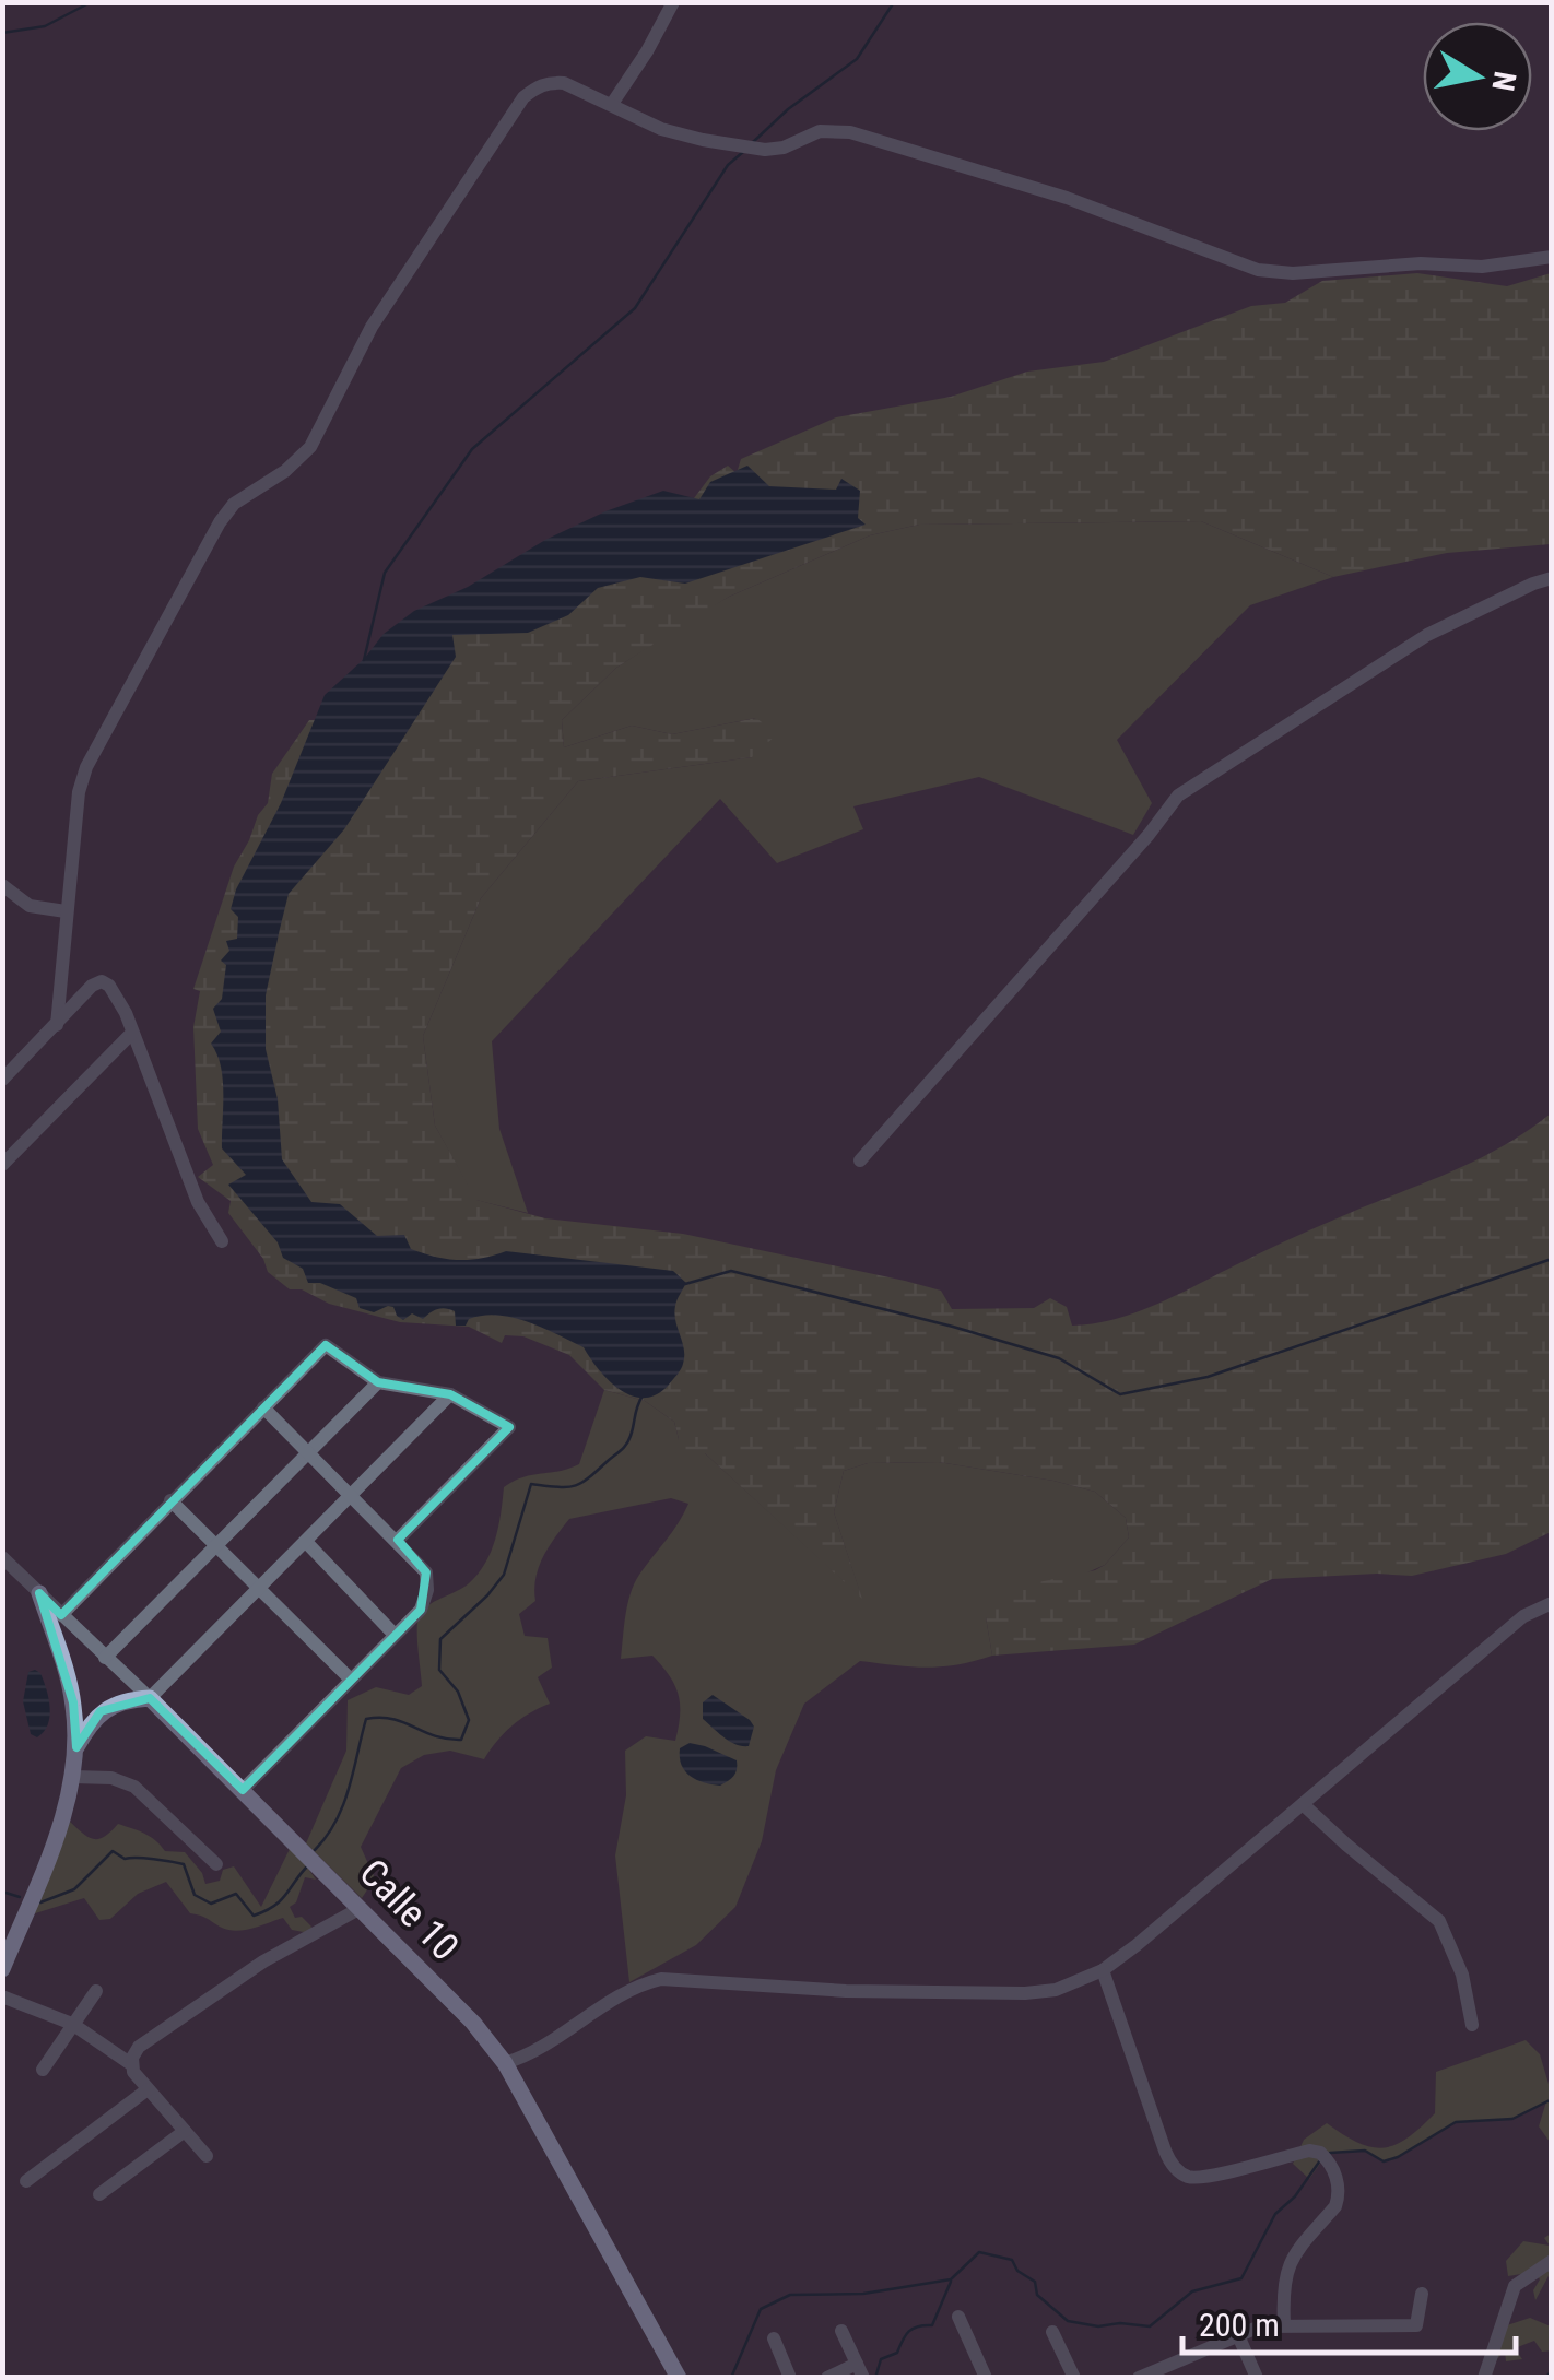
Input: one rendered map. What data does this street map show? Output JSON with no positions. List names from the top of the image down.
{
  "streets": {
    "main road": ["Calle 10"]
  },
  "scale_bar": "200 m",
  "north": "right"
}
